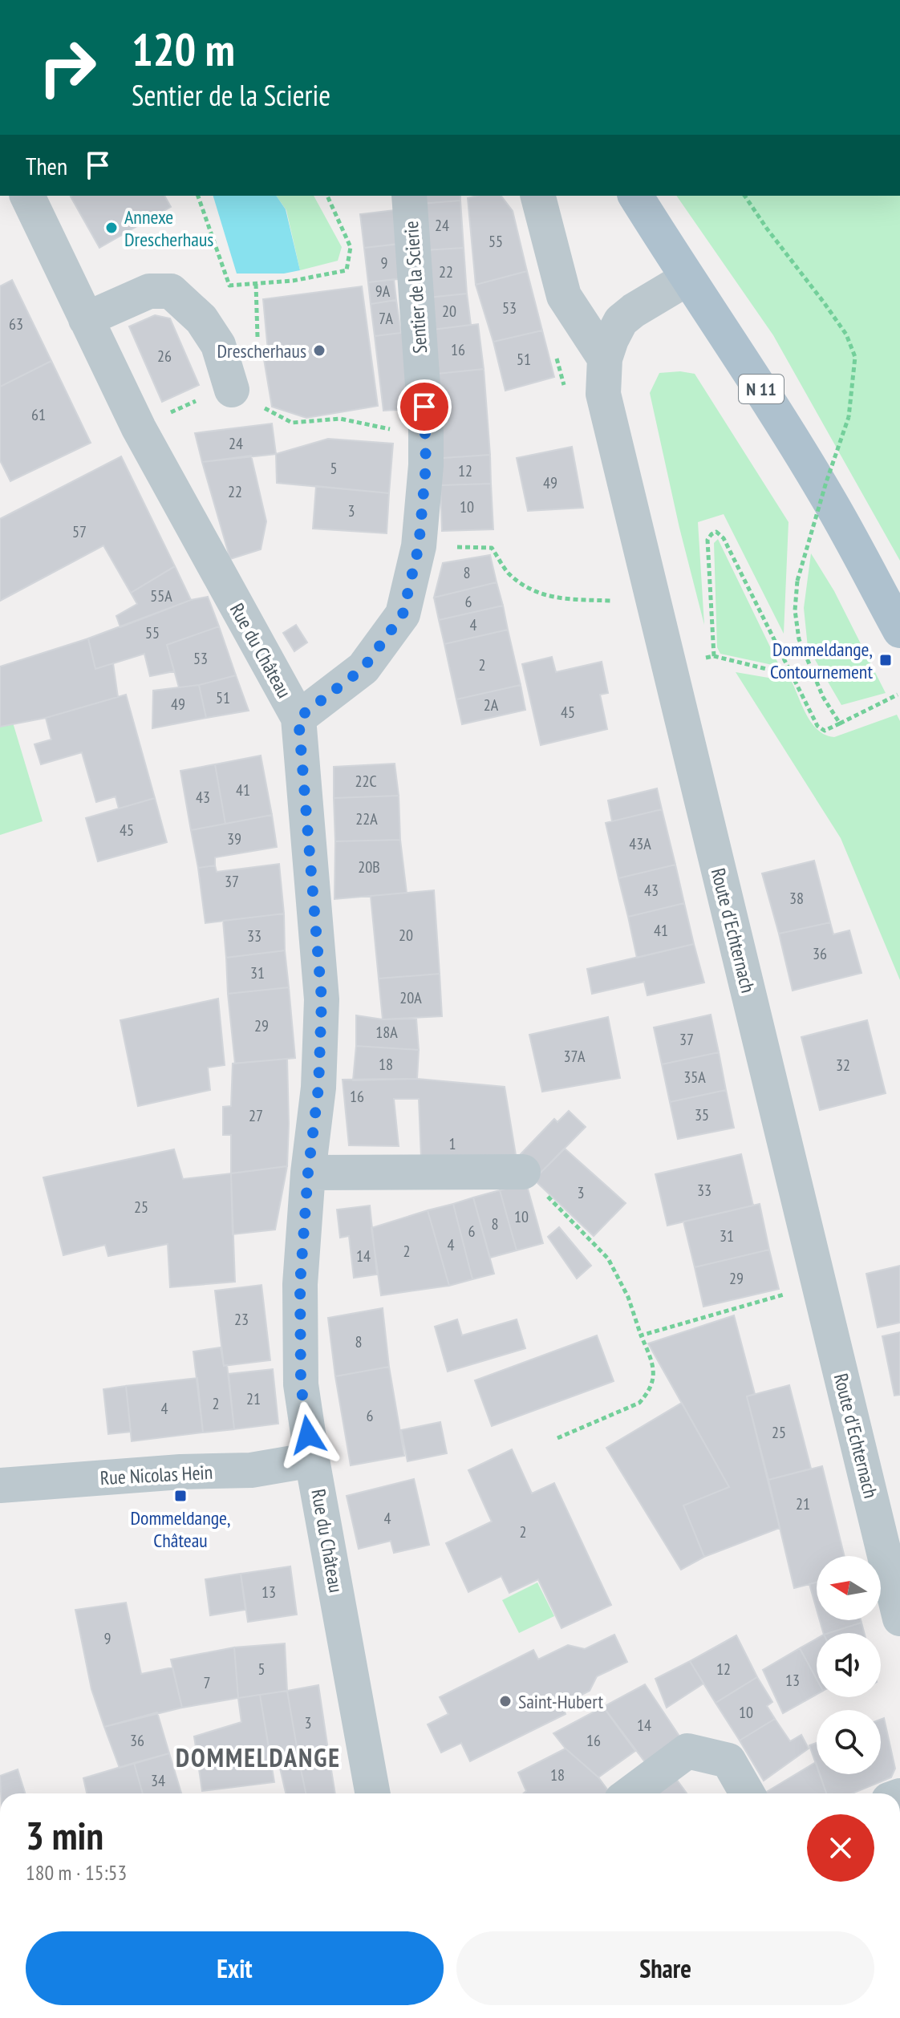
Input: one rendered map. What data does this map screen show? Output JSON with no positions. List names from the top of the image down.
{
  "streets": {
    "main road": ["N 11"],
    "street": [
      "Sentier de la Scierie",
      "Rue du Château",
      "Route d'Echternach",
      "Rue Nicolas Hein"
    ]
  },
  "crossings": [
    ["Sentier de la Scierie", "Rue du Château"],
    ["N 11", "Route d'Echternach"],
    ["Rue du Château", "Rue Nicolas Hein"]
  ],
  "districts": ["DOMMELDANGE"],
  "places": {
    "other": ["Annexe Drescherhaus", "Drescherhaus", "Saint-Hubert"],
    "transit": ["Dommeldange, Contournement", "Dommeldange, Château"]
  },
  "house_numbers": [
    "24",
    "55",
    "9",
    "22",
    "9A",
    "53",
    "20",
    "7A",
    "63",
    "16",
    "26",
    "51",
    "61",
    "24",
    "5",
    "12",
    "49",
    "22",
    "10",
    "3",
    "57",
    "8",
    "55A",
    "6",
    "4",
    "55",
    "53",
    "2",
    "51",
    "49",
    "2A",
    "45",
    "22C",
    "41",
    "43",
    "22A",
    "45",
    "39",
    "43A",
    "20B",
    "37",
    "43",
    "38",
    "41",
    "20",
    "33",
    "36",
    "31",
    "20A",
    "29",
    "18A",
    "37",
    "37A",
    "18",
    "32",
    "35A",
    "16",
    "35",
    "27",
    "1",
    "33",
    "3",
    "25",
    "10",
    "8",
    "6",
    "31",
    "4",
    "2",
    "14",
    "29",
    "23",
    "8",
    "21",
    "2",
    "4",
    "6",
    "25",
    "21",
    "4",
    "2",
    "13",
    "9",
    "5",
    "12",
    "13",
    "7",
    "10",
    "3",
    "14",
    "36",
    "16",
    "18",
    "34"
  ],
  "north": "left",
  "page": {
    "turn": ["120 m", "Sentier de la Scierie"],
    "then": "Then",
    "heading": ["3 min", "180 m · 15:53"],
    "buttons": ["Exit", "Share"]
  }
}
